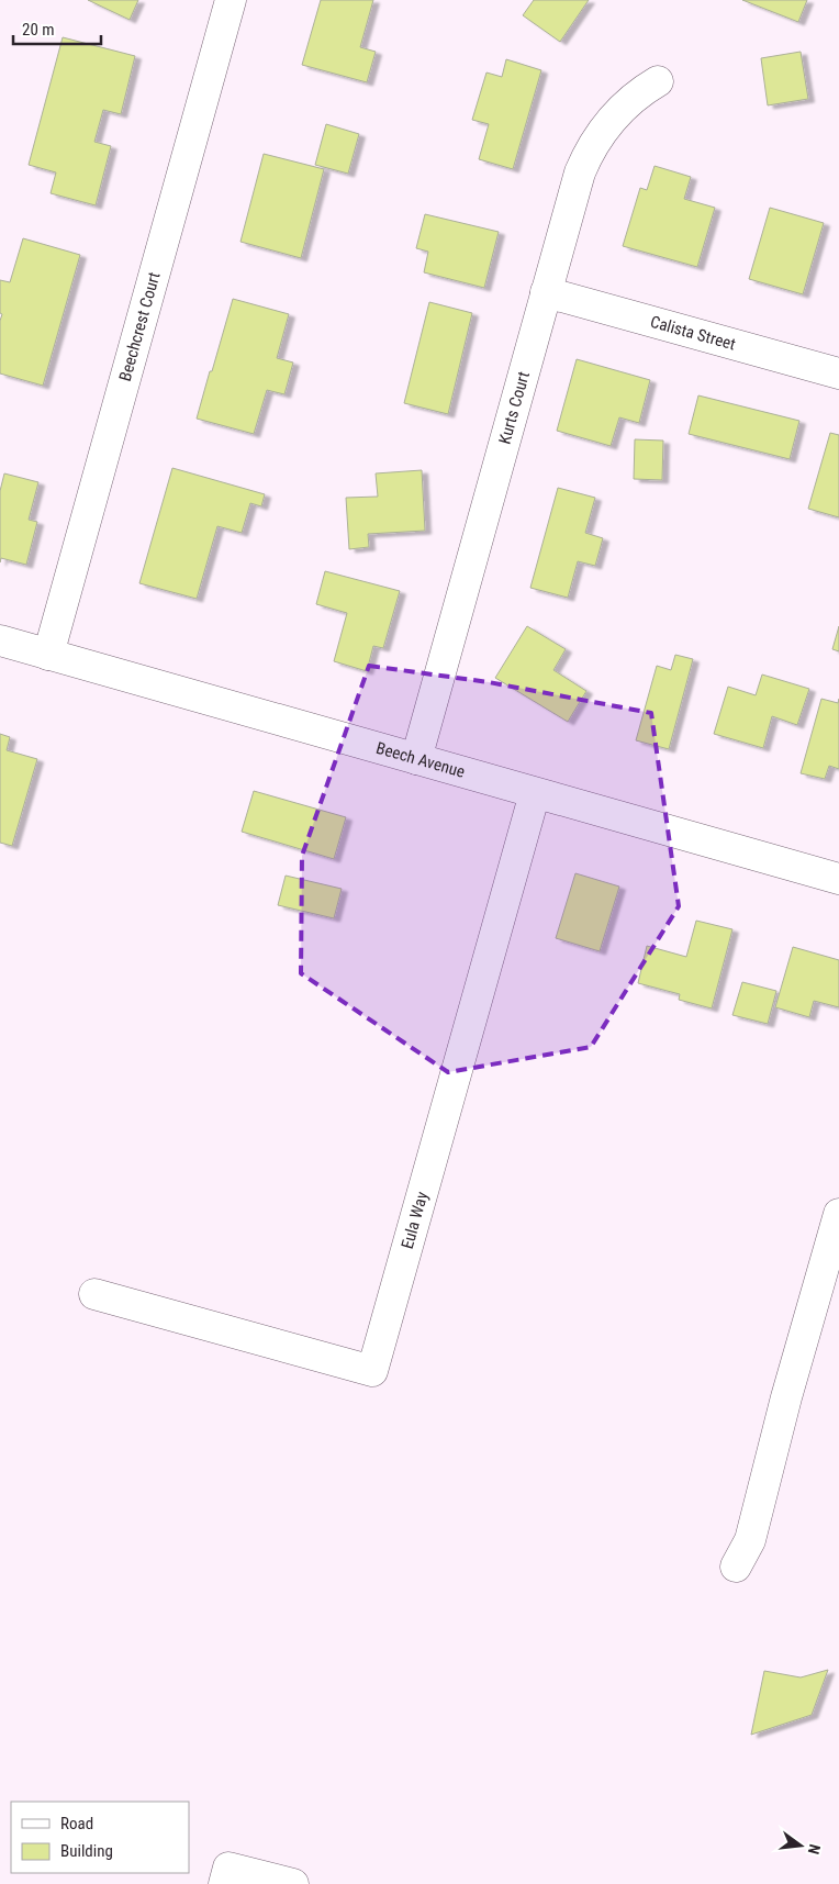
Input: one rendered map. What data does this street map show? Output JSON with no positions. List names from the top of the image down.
{
  "streets": {
    "street": [
      "Beechcrest Court",
      "Calista Street",
      "Kurts Court",
      "Beech Avenue",
      "Eula Way"
    ]
  },
  "crossings": [
    ["Beechcrest Court", "Beech Avenue"],
    ["Calista Street", "Kurts Court"],
    ["Kurts Court", "Beech Avenue"],
    ["Beech Avenue", "Eula Way"]
  ],
  "legend": ["Road", "Building"],
  "scale_bar": "20 m",
  "north": "right"
}
